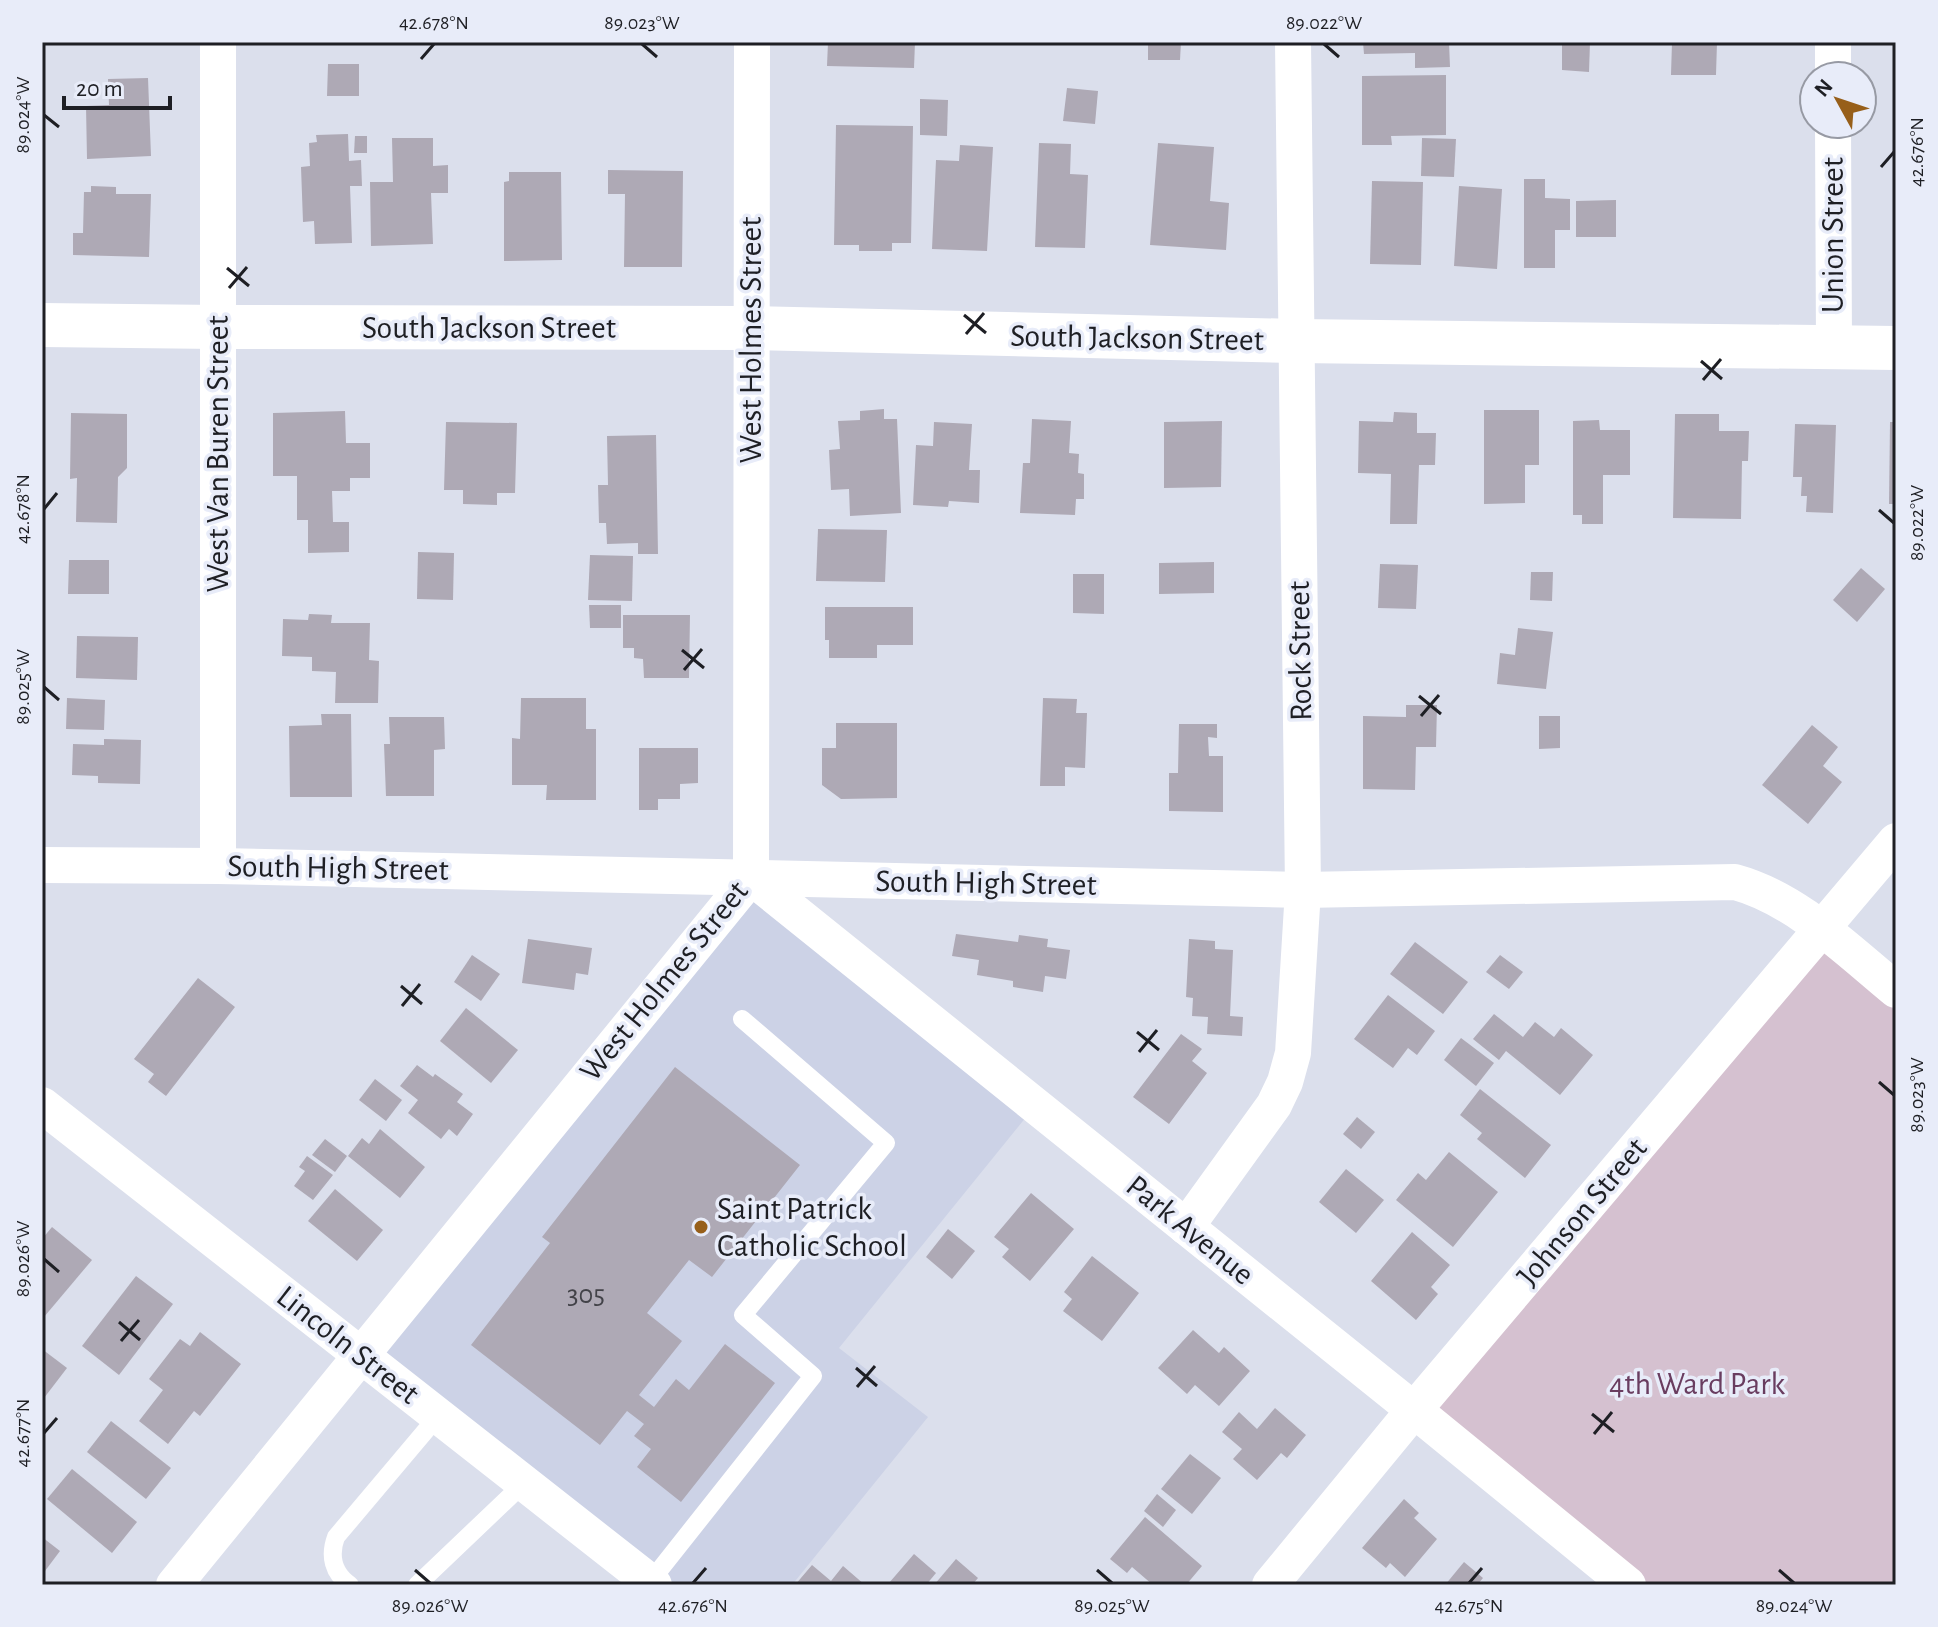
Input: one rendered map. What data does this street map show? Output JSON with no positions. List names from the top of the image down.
{
  "streets": {
    "street": [
      "Union Street",
      "South Jackson Street",
      "West Holmes Street",
      "West Van Buren Street",
      "Rock Street",
      "South High Street",
      "Johnson Street",
      "Park Avenue",
      "Lincoln Street"
    ]
  },
  "crossings": [
    ["Union Street", "South Jackson Street"],
    ["South Jackson Street", "West Holmes Street"],
    ["South Jackson Street", "West Van Buren Street"],
    ["South Jackson Street", "Rock Street"],
    ["West Holmes Street", "South High Street"],
    ["West Holmes Street", "Park Avenue"],
    ["West Holmes Street", "Lincoln Street"],
    ["West Van Buren Street", "South High Street"],
    ["Rock Street", "South High Street"],
    ["Rock Street", "Park Avenue"],
    ["South High Street", "Johnson Street"],
    ["South High Street", "Park Avenue"],
    ["Johnson Street", "Park Avenue"]
  ],
  "parks": ["4th Ward Park"],
  "places": ["Saint Patrick Catholic School"],
  "house_numbers": ["305"],
  "scale_bar": "20 m",
  "north": "top left",
  "coordinates": [
    "42.678°N",
    "89.023°W",
    "89.022°W",
    "89.024°W",
    "42.676°N",
    "89.025°W",
    "89.026°W",
    "42.677°N",
    "42.675°N"
  ]
}
